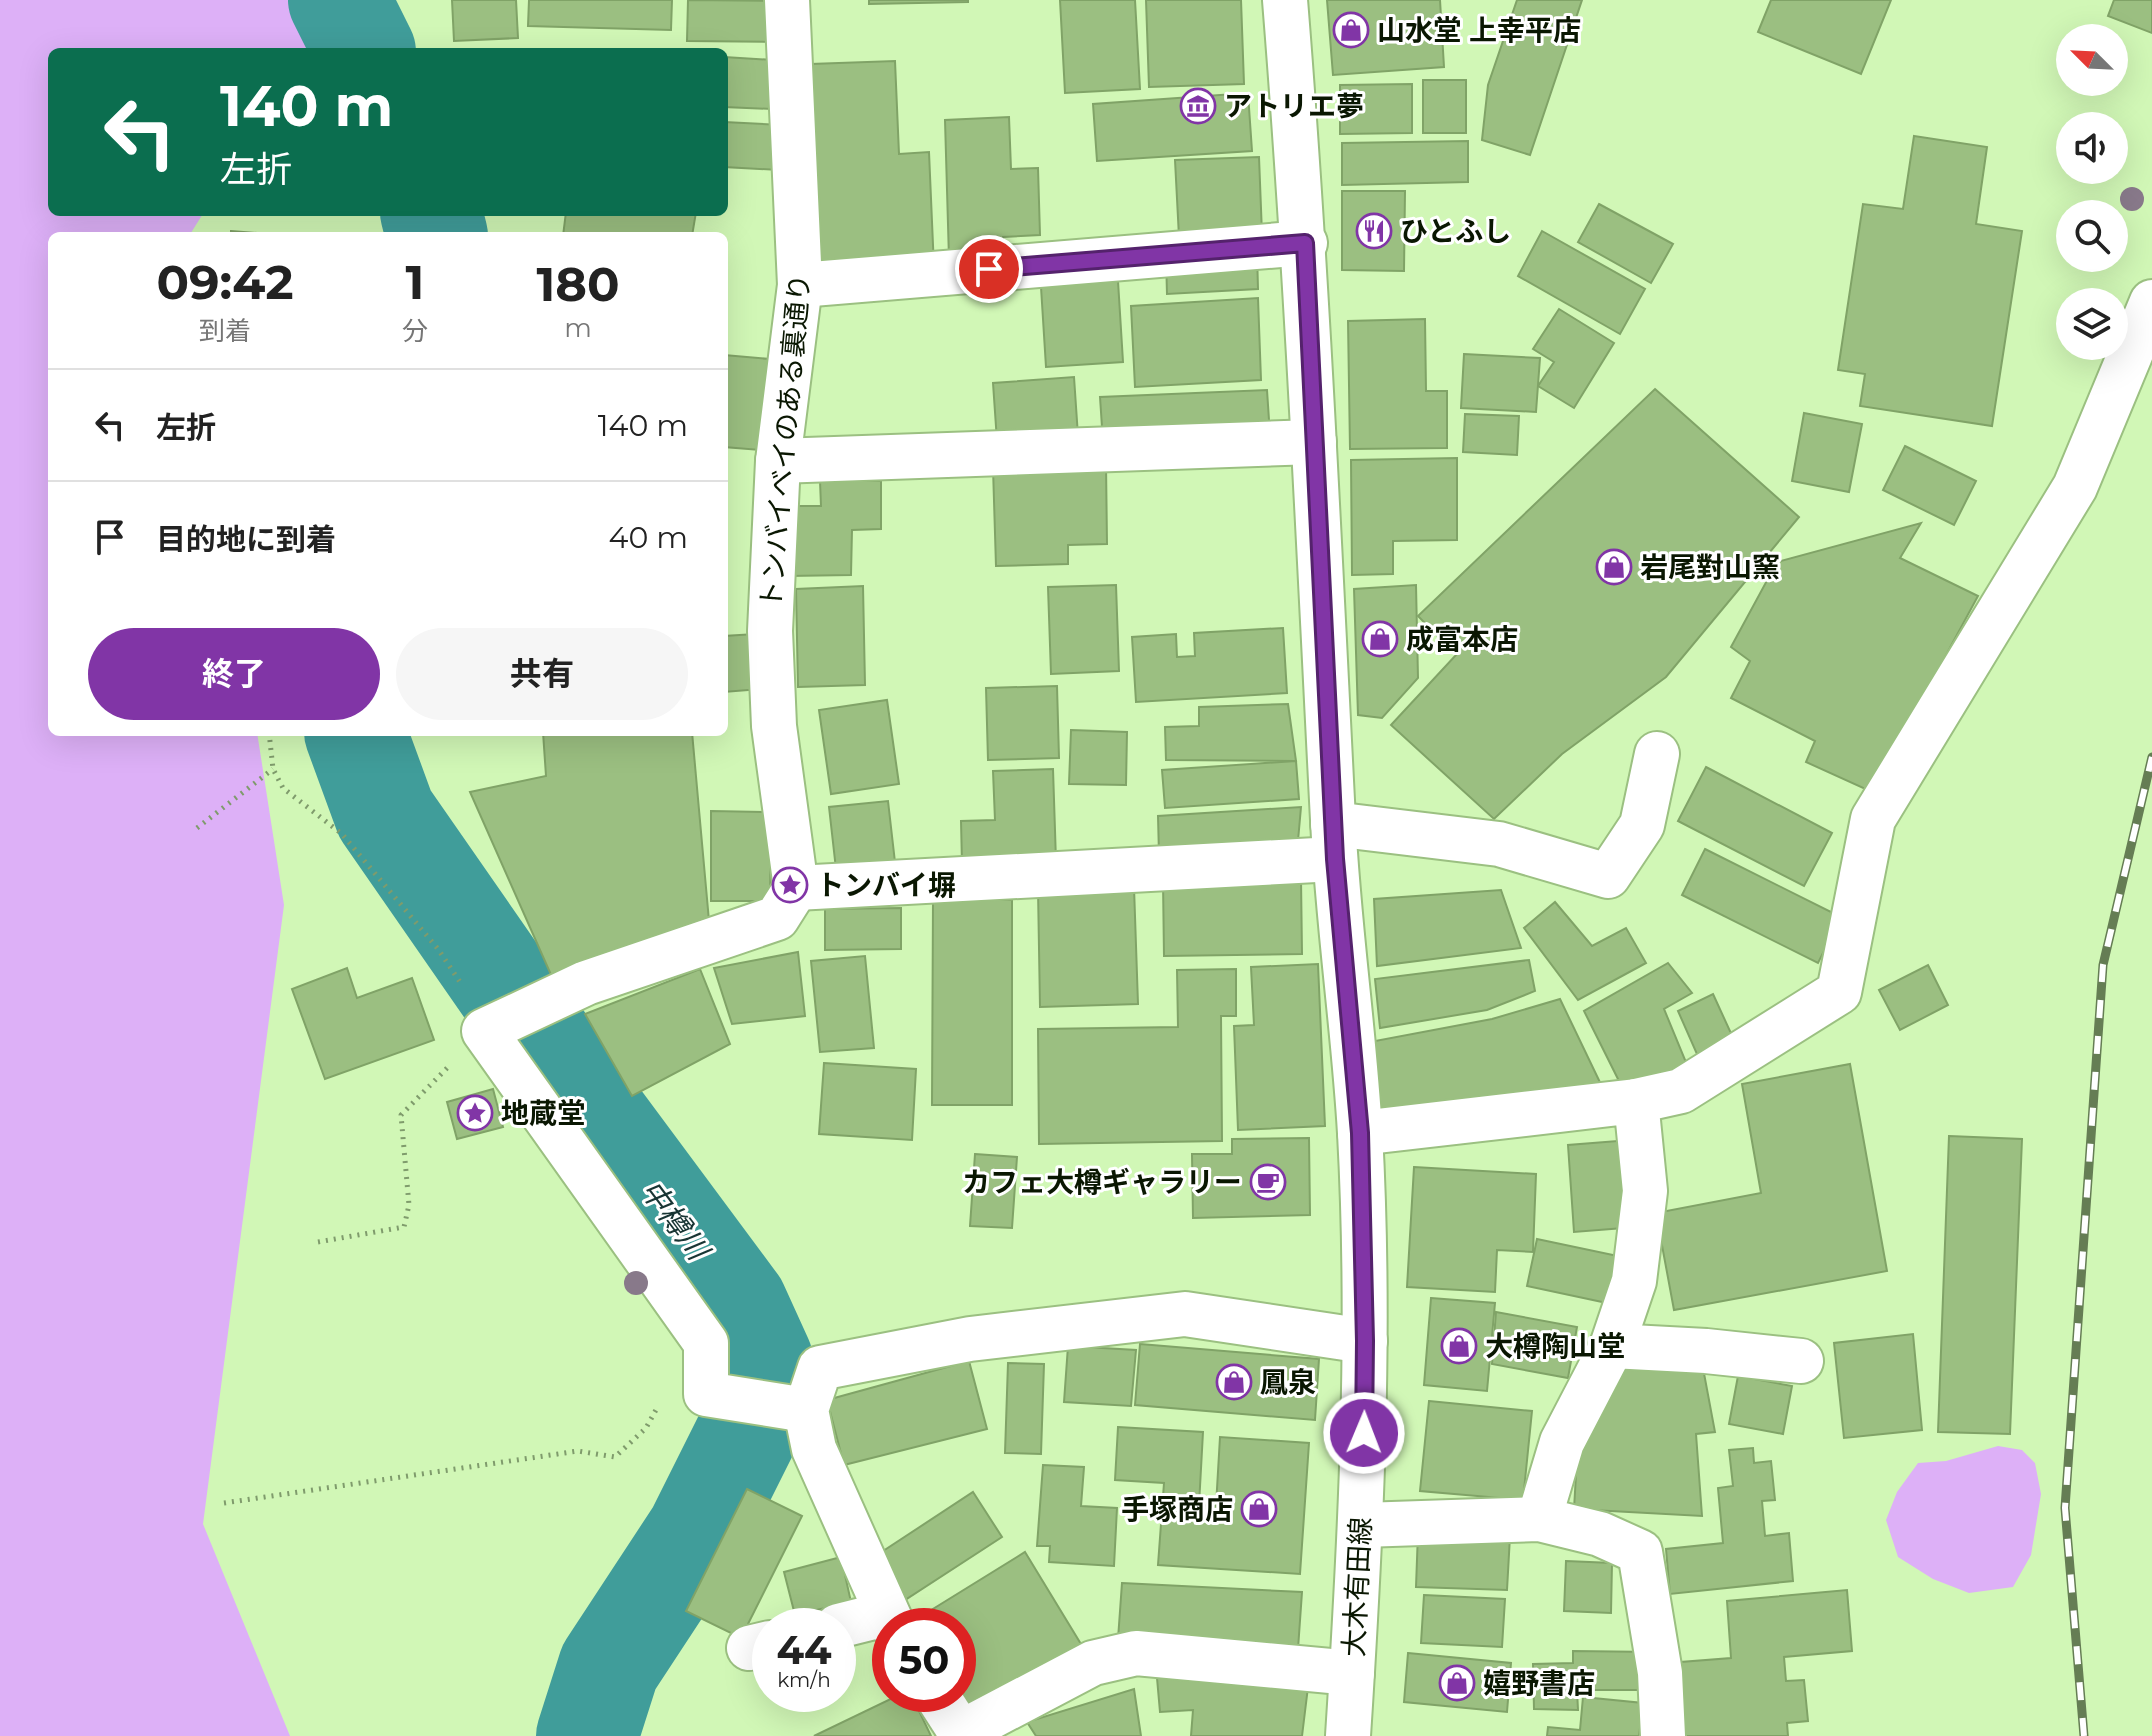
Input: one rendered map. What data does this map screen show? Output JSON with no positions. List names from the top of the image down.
{
  "streets": {
    "street": ["トンバイベイのある裏通り", "大木有田線"]
  },
  "water": ["中樽川"],
  "places": {
    "shop": [
      "山水堂 上幸平店",
      "岩尾對山窯",
      "成富本店",
      "大樽陶山堂",
      "鳳泉",
      "手塚商店",
      "嬉野書店"
    ],
    "museum": ["アトリエ夢"],
    "restaurant": ["ひとふし"],
    "place": ["トンバイ塀", "地蔵堂"],
    "cafe": ["カフェ大樽ギャラリー"]
  },
  "north": "top left",
  "page": {
    "turn": ["140 m", "左折"],
    "eta": [
      "09:42",
      "到着",
      "1",
      "分",
      "180",
      "m"
    ],
    "list": [
      {
        "name": "左折",
        "value": "140 m"
      },
      {
        "name": "目的地に到着",
        "value": "40 m"
      }
    ],
    "buttons": ["終了", "共有"],
    "speed": "44 km/h",
    "limit": "50"
  }
}
